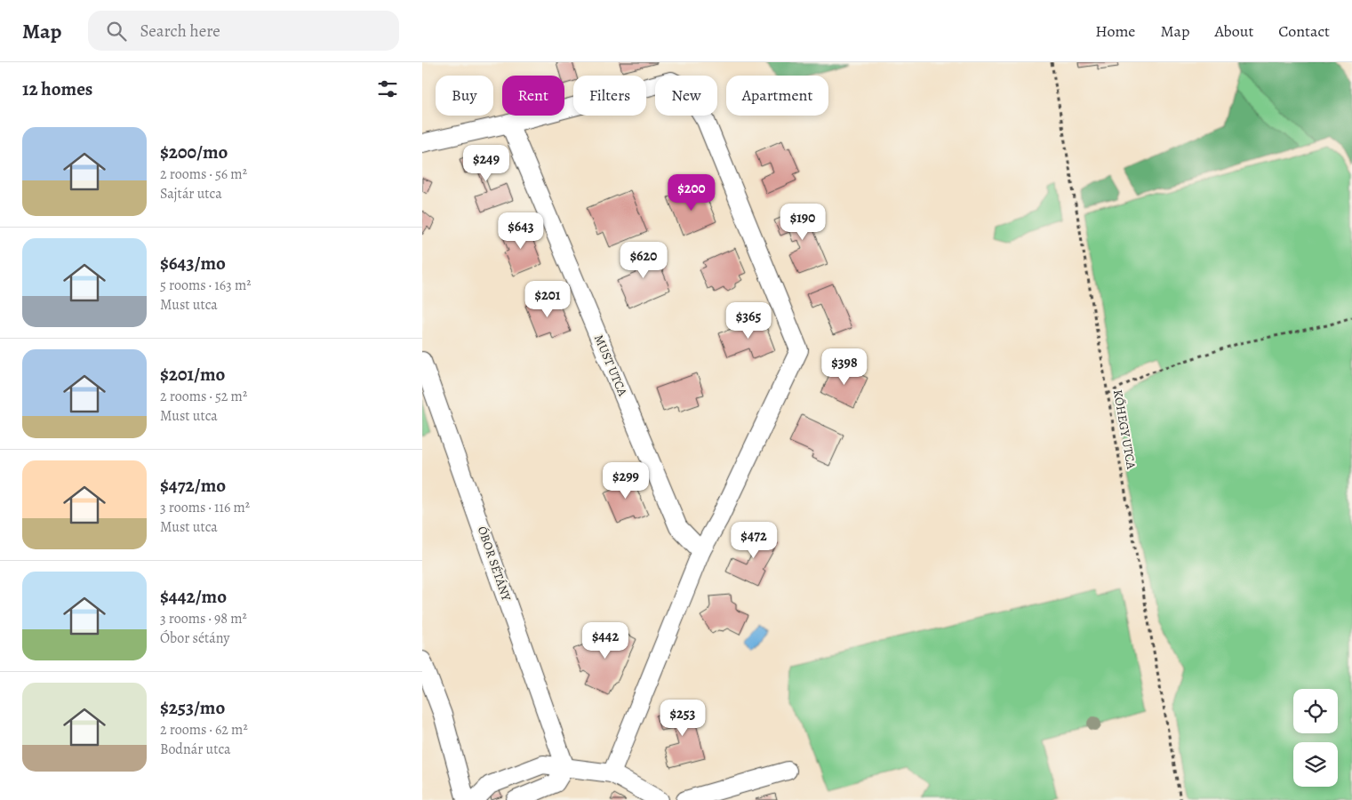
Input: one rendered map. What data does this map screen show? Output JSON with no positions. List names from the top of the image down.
{
  "streets": {
    "street": ["MUST UTCA", "ÓBOR SÉTÁNY"],
    "path": ["KŐHEGY UTCA"]
  },
  "page": {
    "header": "Map",
    "search": "Search here",
    "nav": [
      "Home",
      "Map",
      "About",
      "Contact"
    ],
    "heading": "12 homes",
    "chip": [
      "Buy",
      "Rent",
      "Filters",
      "New",
      "Apartment"
    ],
    "list": [
      {
        "name": "$200/mo",
        "note": "2 rooms · 56 m² · Sajtár utca"
      },
      {
        "name": "$643/mo",
        "note": "5 rooms · 163 m² · Must utca"
      },
      {
        "name": "$201/mo",
        "note": "2 rooms · 52 m² · Must utca"
      },
      {
        "name": "$472/mo",
        "note": "3 rooms · 116 m² · Must utca"
      },
      {
        "name": "$442/mo",
        "note": "3 rooms · 98 m² · Óbor sétány"
      },
      {
        "name": "$253/mo",
        "note": "2 rooms · 62 m² · Bodnár utca"
      }
    ],
    "price": [
      "$249",
      "$200",
      "$190",
      "$643",
      "$620",
      "$201",
      "$365",
      "$398",
      "$299",
      "$472",
      "$442",
      "$253"
    ]
  }
}
